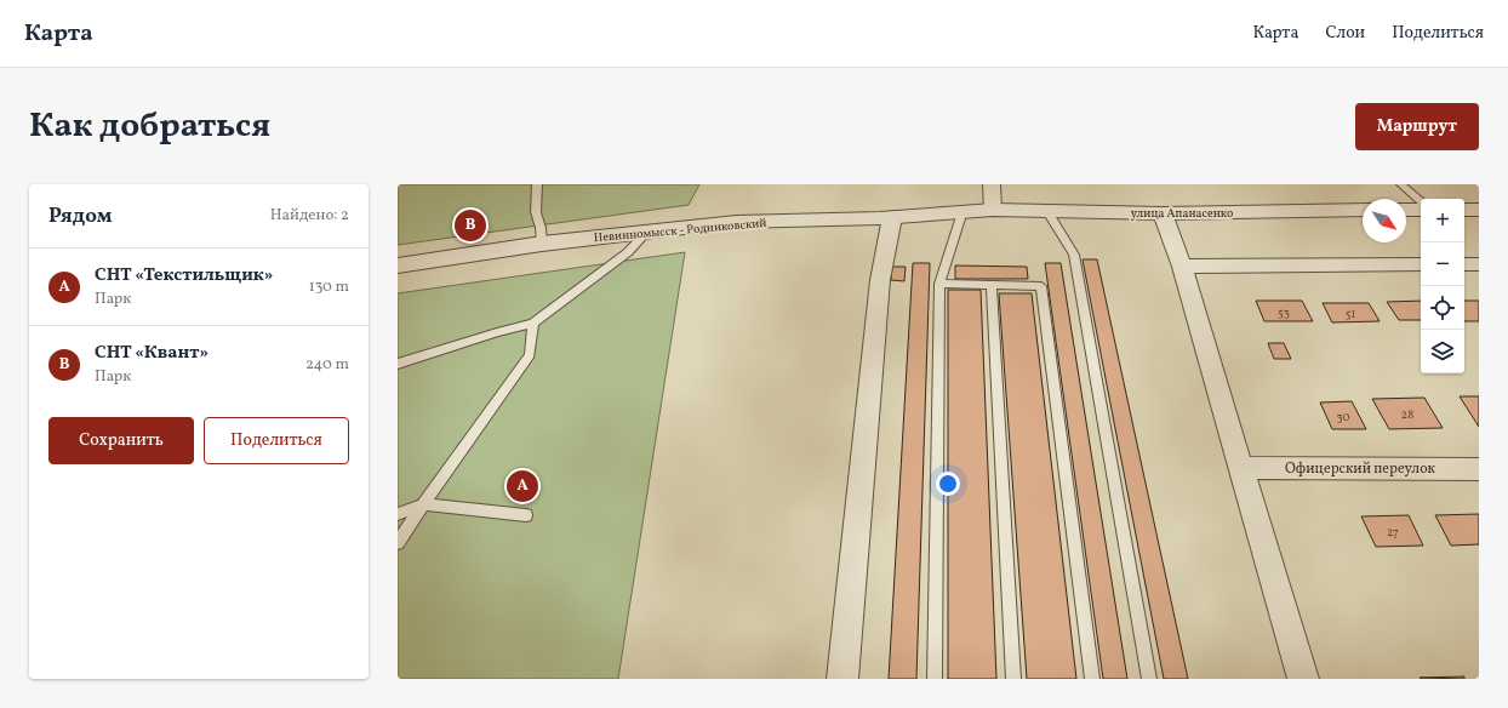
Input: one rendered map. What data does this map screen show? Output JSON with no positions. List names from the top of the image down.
{
  "streets": {
    "street": ["улица Апанасенко", "Невинномысск - Родниковский", "Офицерский переулок"]
  },
  "crossings": [
    ["улица Апанасенко", "Невинномысск - Родниковский"]
  ],
  "house_numbers": [
    "53",
    "51",
    "28",
    "30",
    "27"
  ],
  "north": "bottom right",
  "page": {
    "header": "Карта",
    "nav": ["Карта", "Слои", "Поделиться"],
    "title": "Как добраться",
    "buttons": [
      "Маршрут",
      ["Сохранить", "Поделиться"]
    ],
    "heading": ["Рядом", "Найдено: 2"],
    "map_buttons": ["+", "−"],
    "pins": ["B", "A"],
    "list": [
      {
        "mark": "A",
        "name": "СНТ «Текстильщик»",
        "note": "Парк",
        "value": "130 m"
      },
      {
        "mark": "B",
        "name": "СНТ «Квант»",
        "note": "Парк",
        "value": "240 m"
      }
    ]
  }
}
